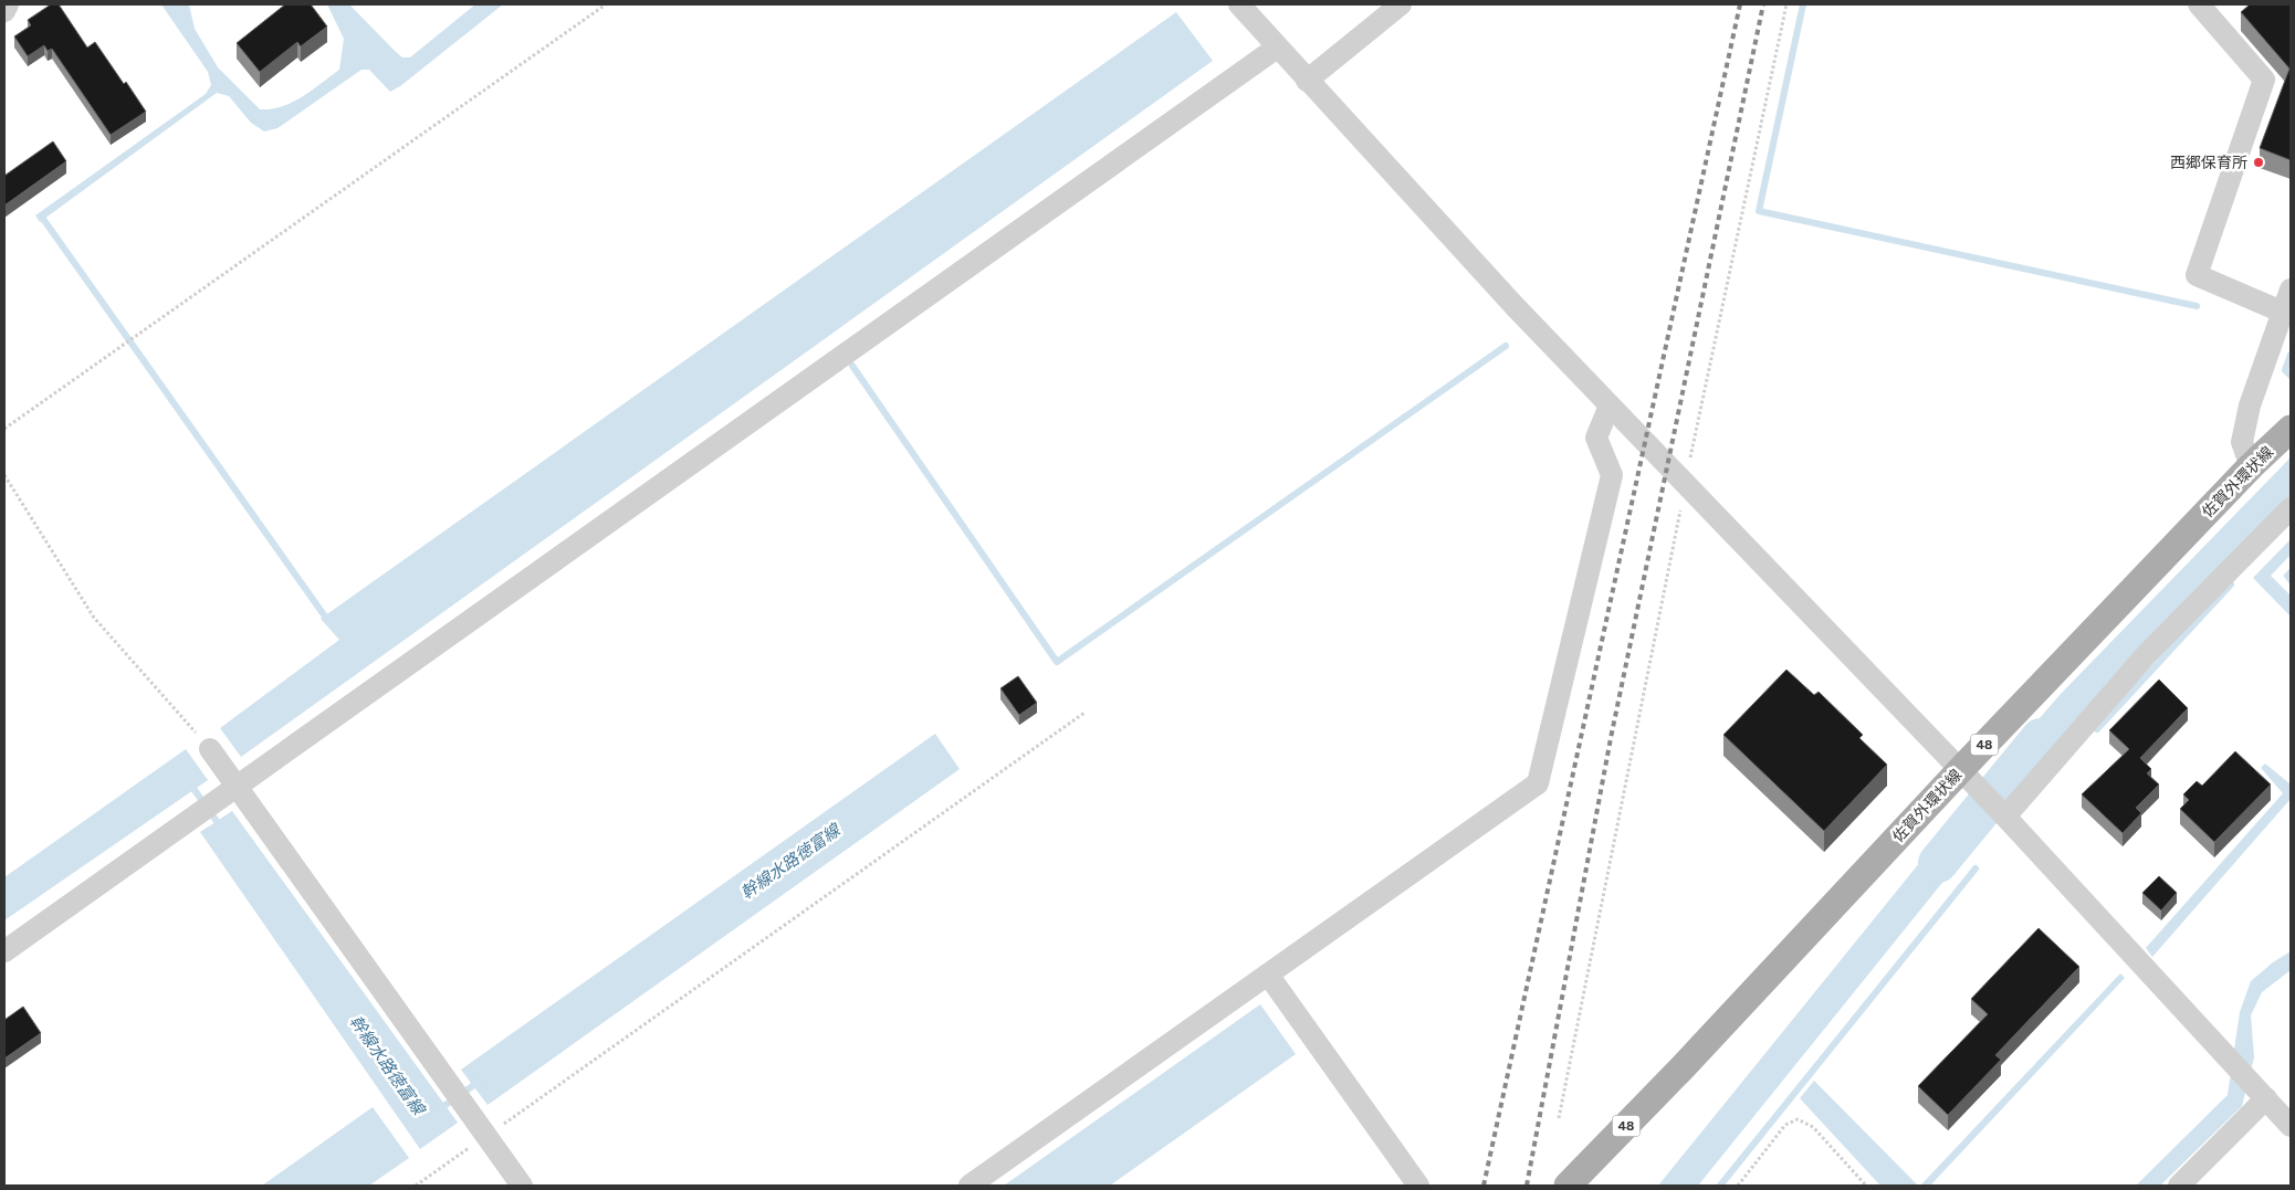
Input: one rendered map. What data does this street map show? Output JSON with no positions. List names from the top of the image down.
{
  "streets": {
    "main road": ["佐賀外環状線", "48"]
  },
  "water": ["幹線水路徳富線"],
  "places": ["西郷保育所"]
}
